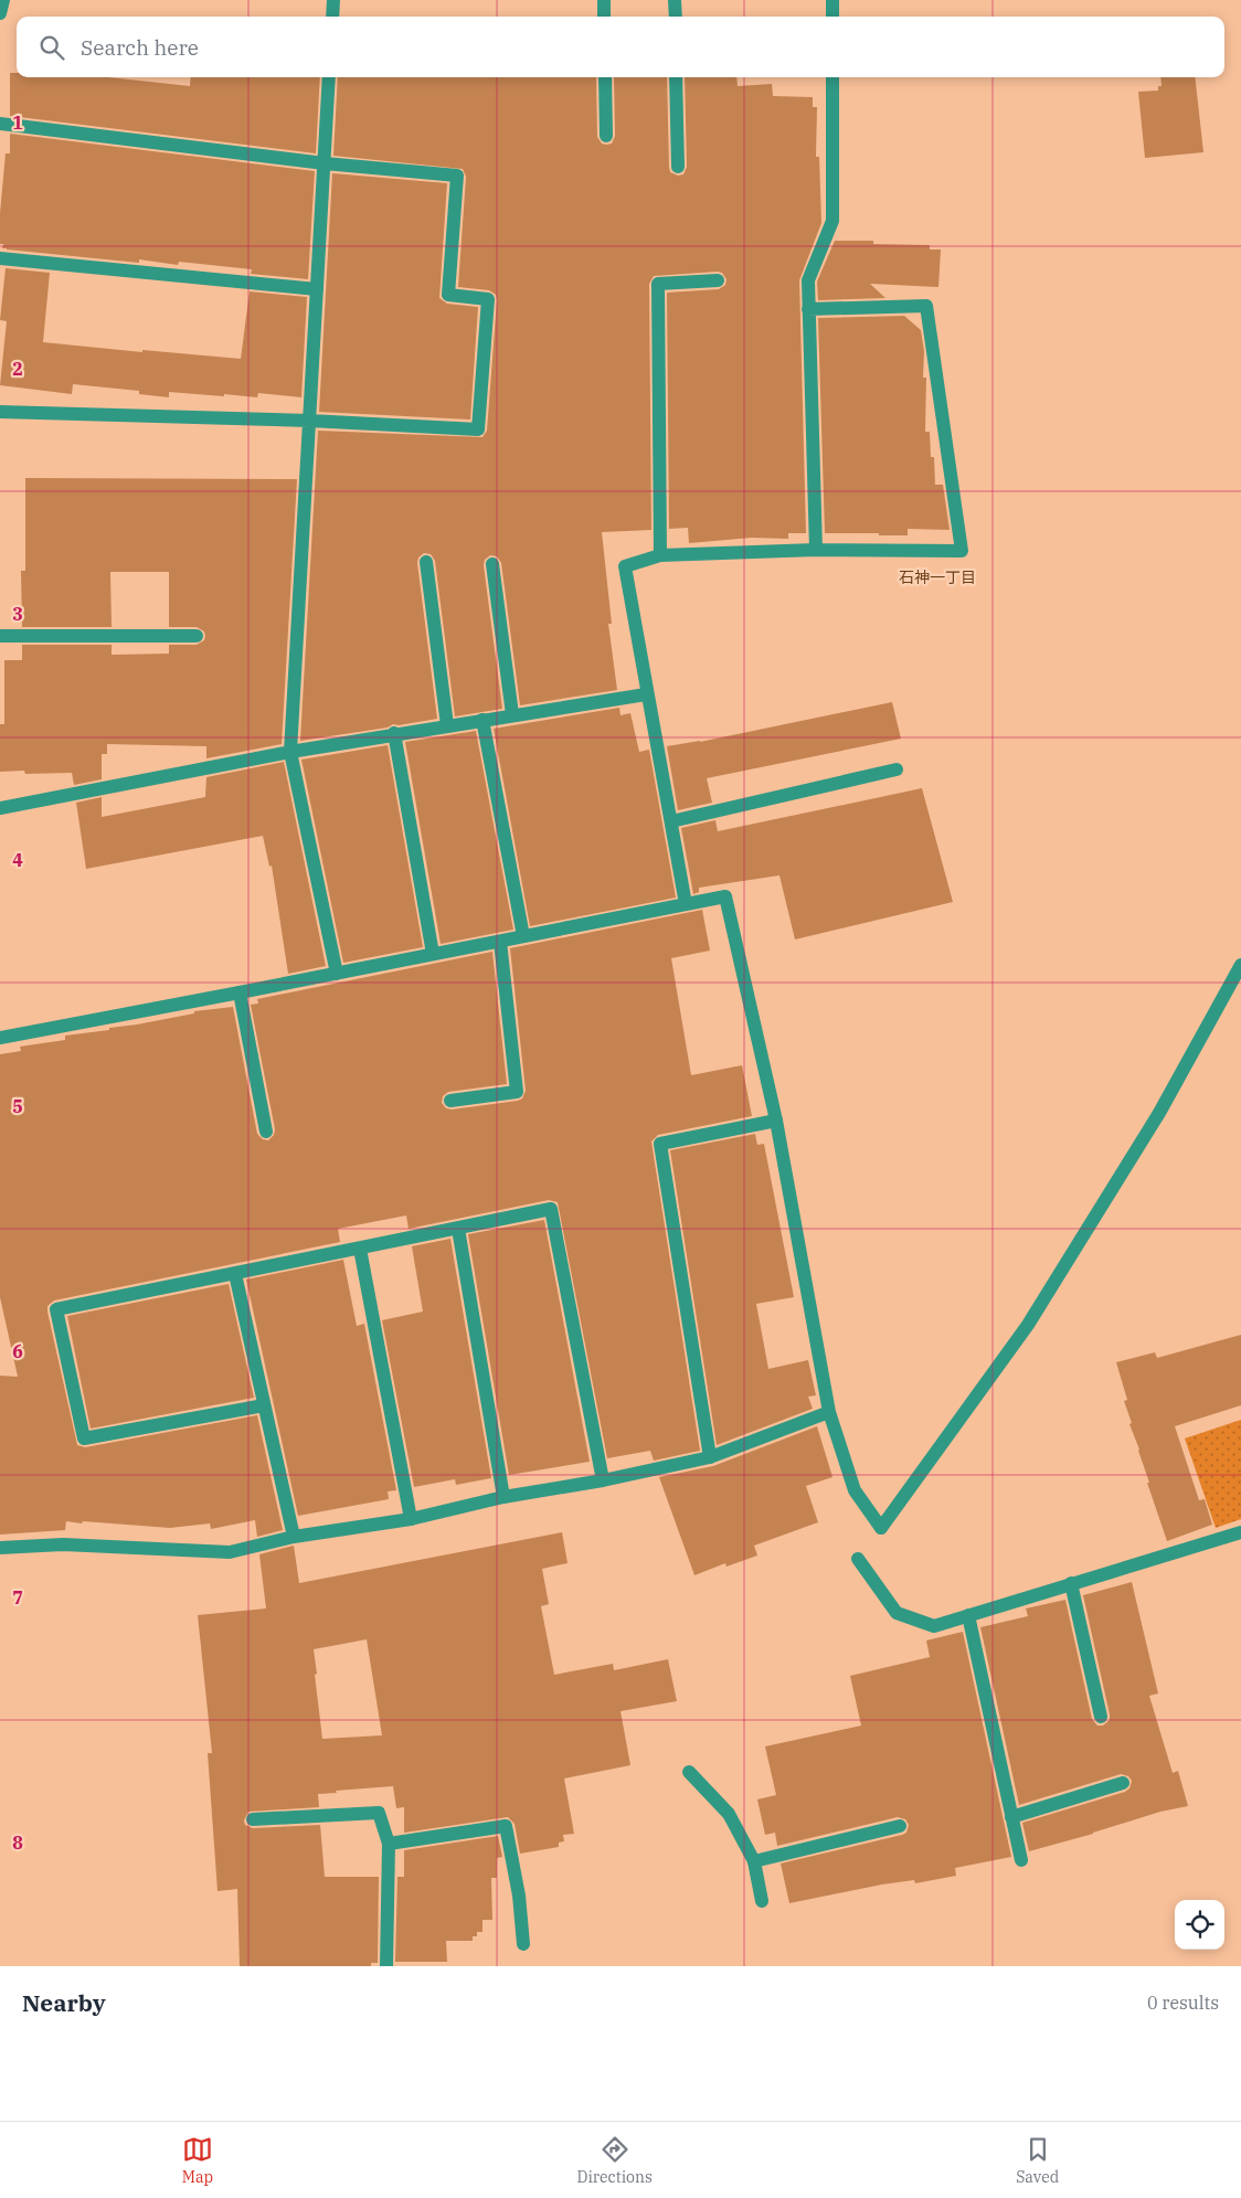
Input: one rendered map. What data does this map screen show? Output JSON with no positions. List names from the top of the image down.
{
  "districts": ["石神一丁目"],
  "page": {
    "search": "Search here",
    "heading": ["Nearby", "0 results"],
    "nav": ["Map", "Directions", "Saved"]
  },
  "grid": {
    "rows": [
      "1",
      "2",
      "3",
      "4",
      "5",
      "6",
      "7",
      "8"
    ]
  }
}
